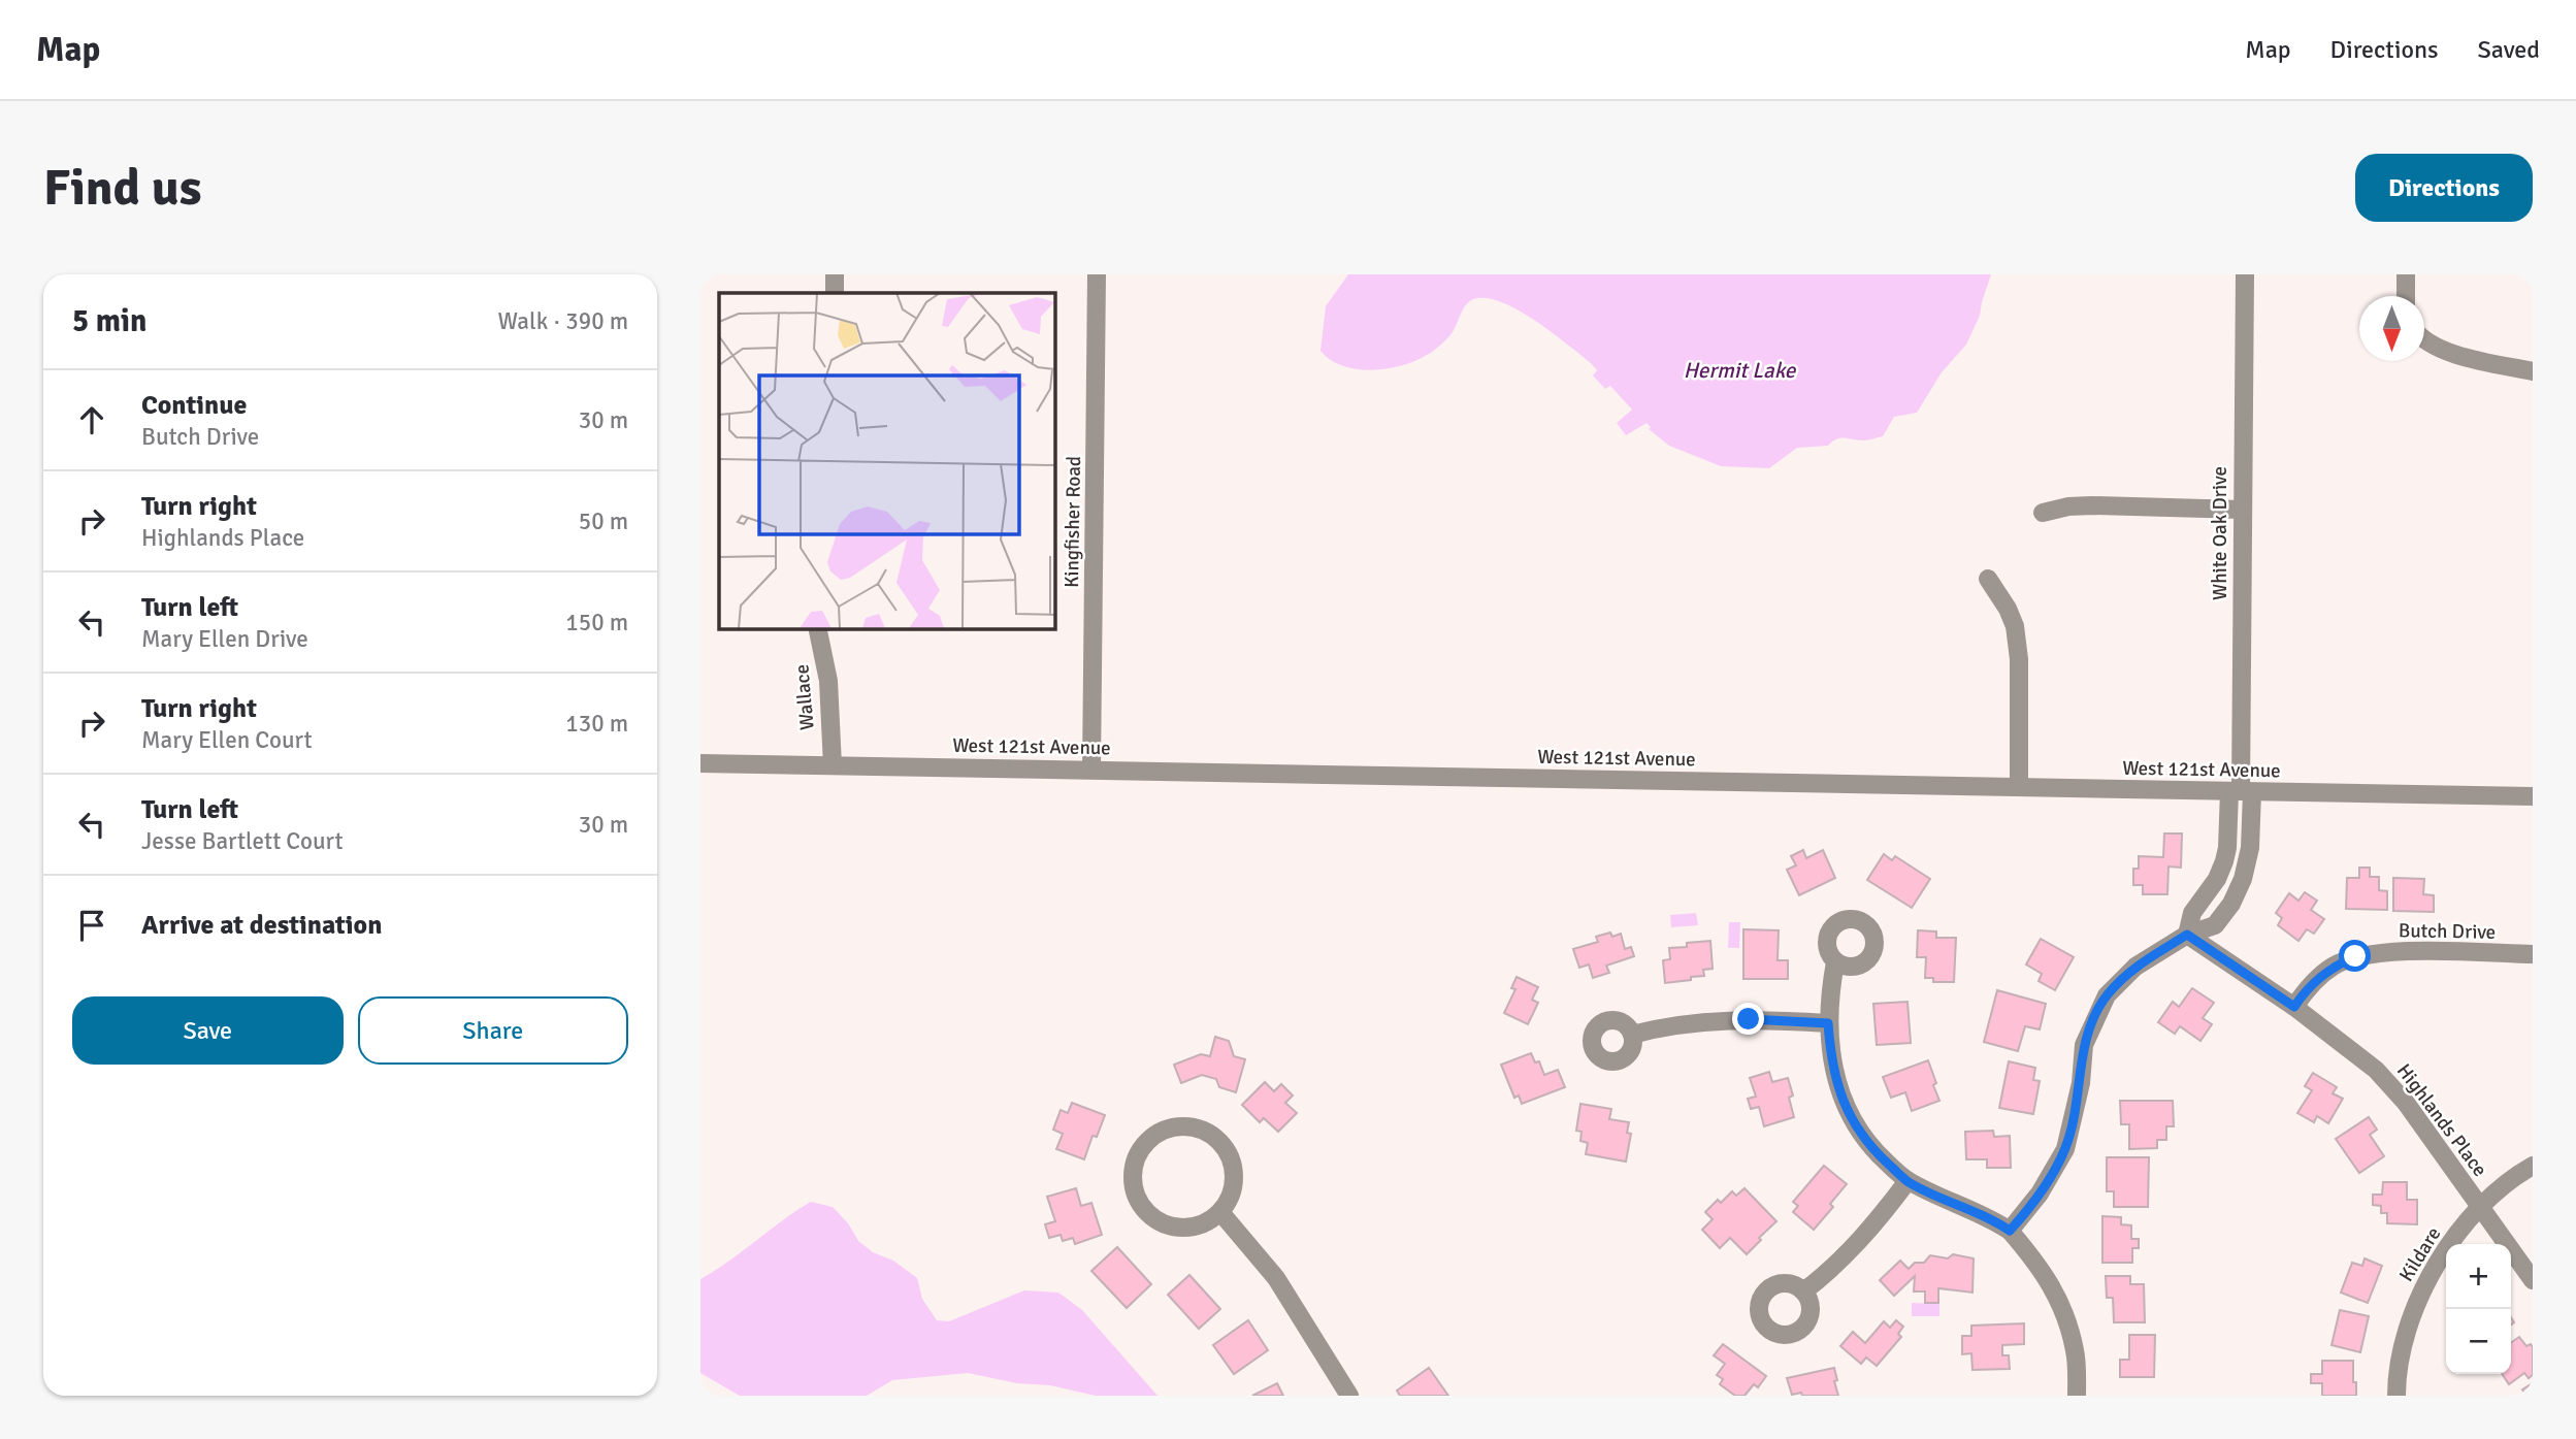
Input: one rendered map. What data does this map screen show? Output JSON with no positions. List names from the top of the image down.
{
  "streets": {
    "street": [
      "Kingfisher Road",
      "White Oak Drive",
      "Wallace",
      "West 121st Avenue",
      "Butch Drive",
      "Highlands Place",
      "Kildare"
    ]
  },
  "crossings": [
    ["Kingfisher Road", "West 121st Avenue"],
    ["White Oak Drive", "West 121st Avenue"],
    ["White Oak Drive", "Highlands Place"],
    ["Wallace", "West 121st Avenue"],
    ["Butch Drive", "Highlands Place"],
    ["Highlands Place", "Kildare"]
  ],
  "water": ["Hermit Lake"],
  "north": "bottom",
  "page": {
    "header": "Map",
    "nav": ["Map", "Directions", "Saved"],
    "buttons": [
      "Directions",
      ["Save", "Share"]
    ],
    "title": "Find us",
    "heading": ["5 min", "Walk · 390 m"],
    "list": [
      ["Continue", "Butch Drive", "30 m"],
      ["Turn right", "Highlands Place", "50 m"],
      ["Turn left", "Mary Ellen Drive", "150 m"],
      ["Turn right", "Mary Ellen Court", "130 m"],
      ["Turn left", "Jesse Bartlett Court", "30 m"],
      "Arrive at destination"
    ],
    "map_buttons": ["+", "−"]
  }
}
